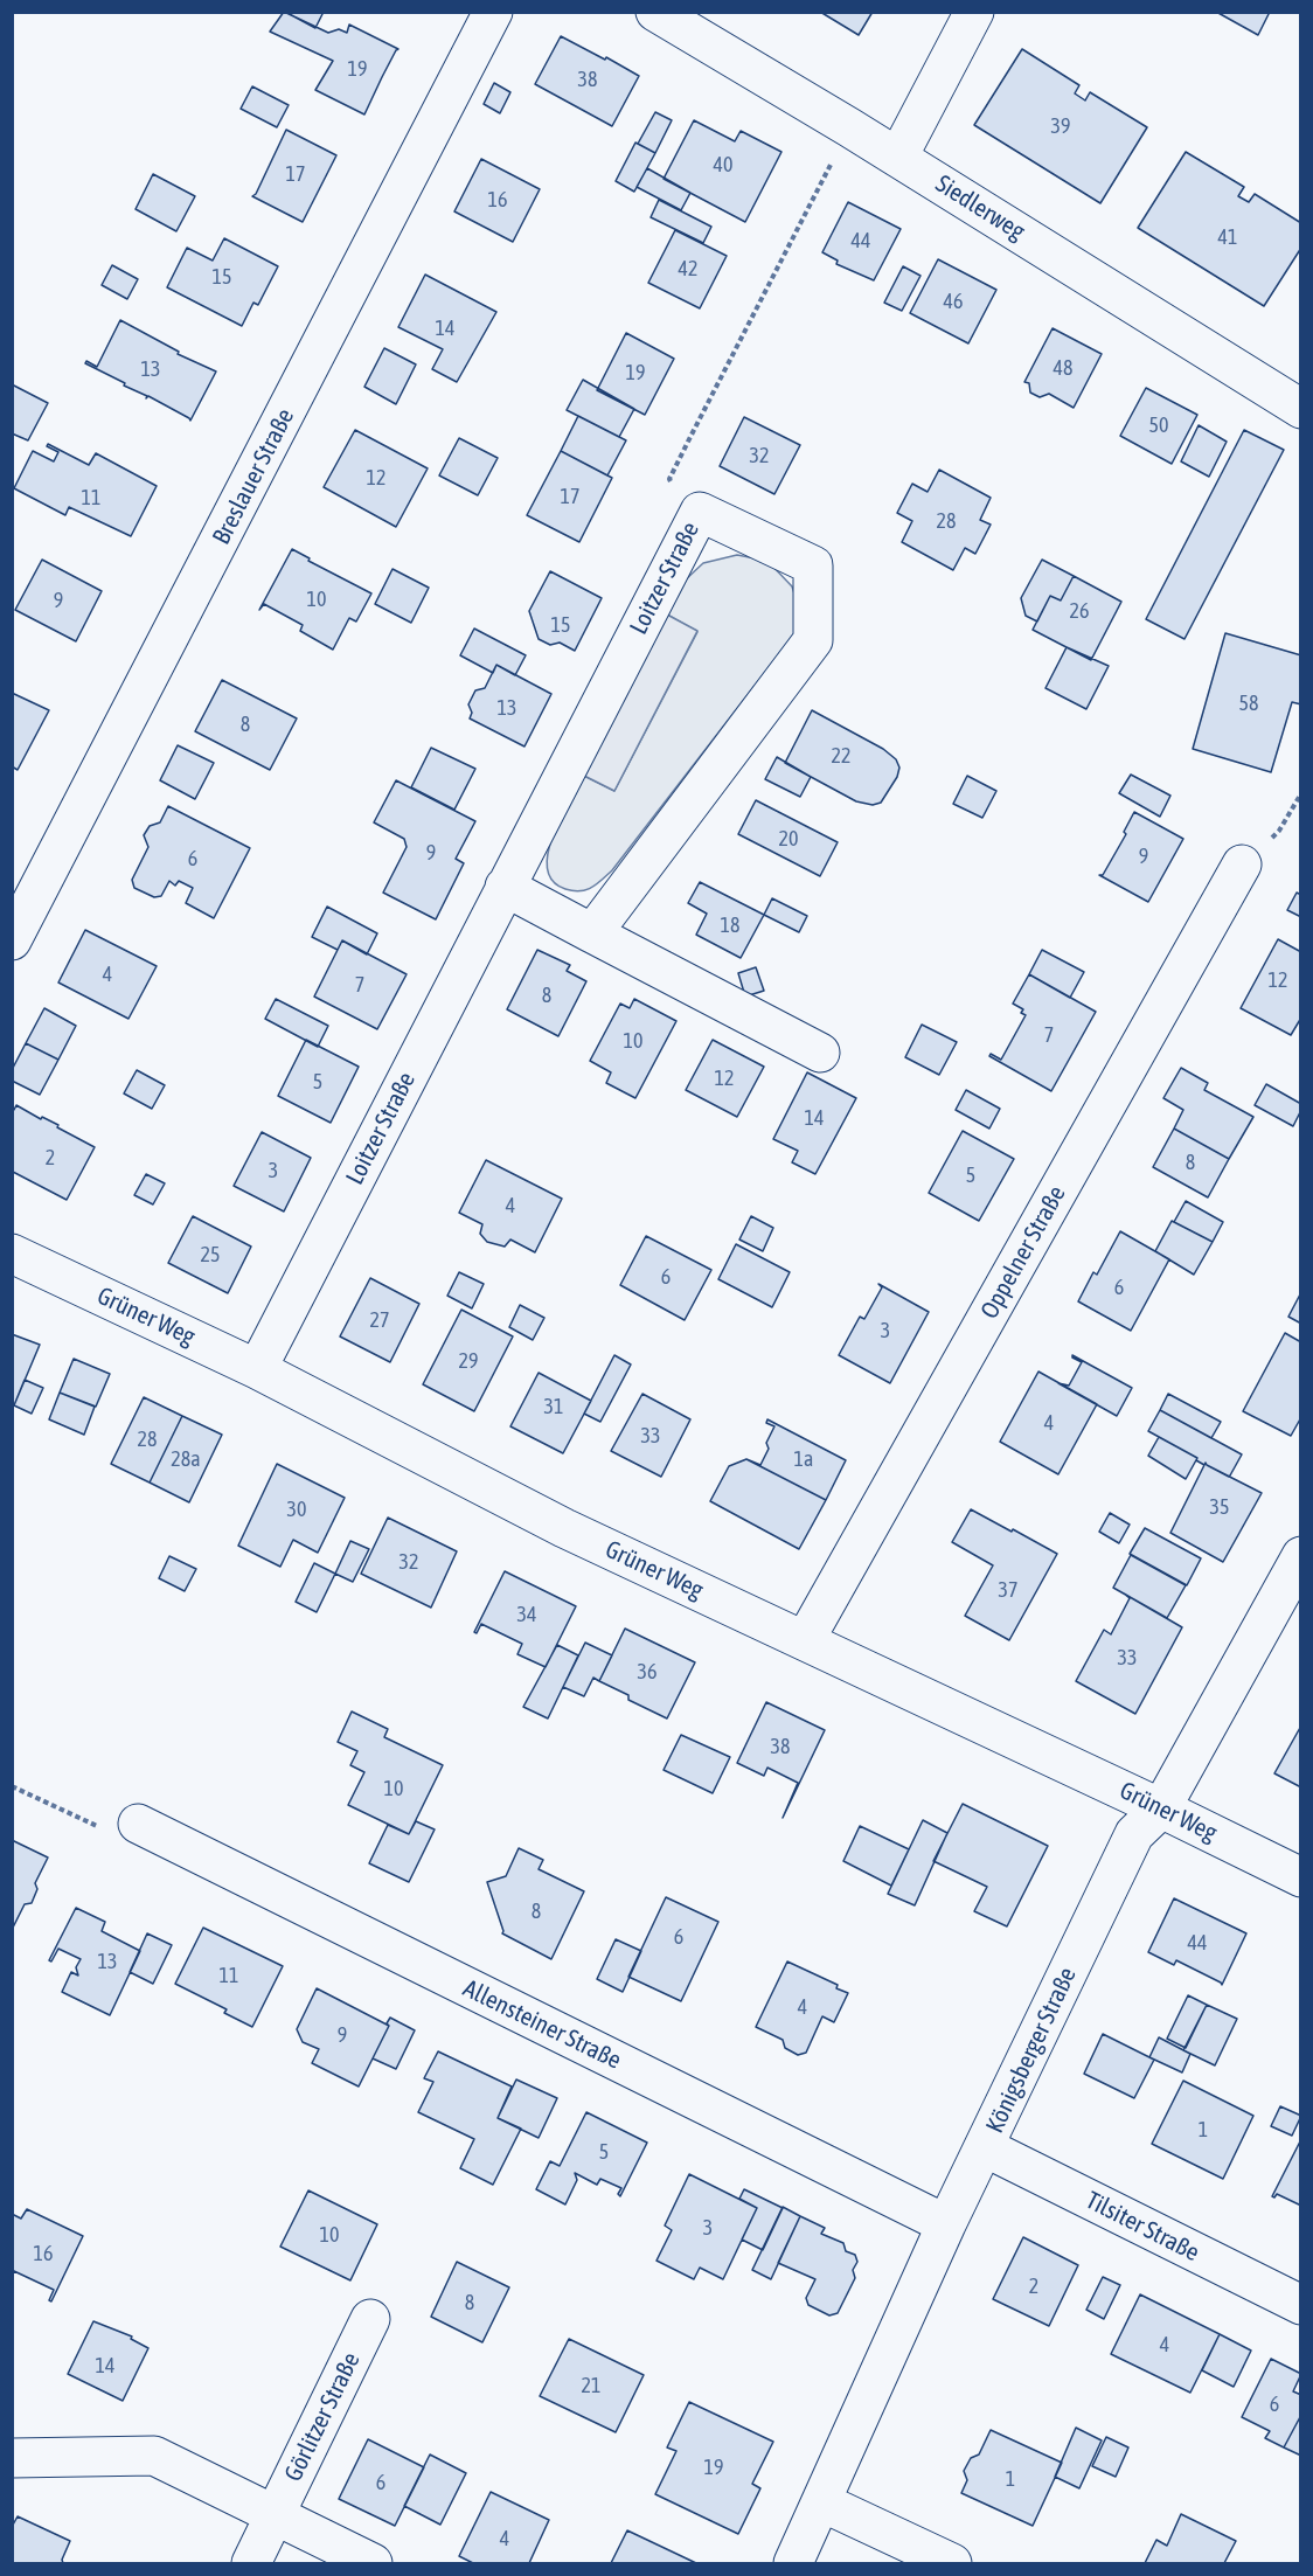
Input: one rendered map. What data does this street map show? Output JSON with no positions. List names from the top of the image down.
{
  "streets": {
    "street": [
      "Siedlerweg",
      "Breslauer Straße",
      "Loitzer Straße",
      "Oppelner Straße",
      "Grüner Weg",
      "Allensteiner Straße",
      "Königsberger Straße",
      "Tilsiter Straße",
      "Görlitzer Straße"
    ]
  },
  "crossings": [
    ["Loitzer Straße", "Grüner Weg"],
    ["Oppelner Straße", "Grüner Weg"],
    ["Grüner Weg", "Königsberger Straße"],
    ["Allensteiner Straße", "Königsberger Straße"],
    ["Königsberger Straße", "Tilsiter Straße"]
  ],
  "house_numbers": [
    "19",
    "38",
    "39",
    "40",
    "17",
    "16",
    "41",
    "44",
    "42",
    "15",
    "46",
    "14",
    "48",
    "13",
    "19",
    "50",
    "32",
    "12",
    "17",
    "11",
    "28",
    "10",
    "9",
    "26",
    "15",
    "58",
    "13",
    "8",
    "22",
    "20",
    "9",
    "9",
    "6",
    "18",
    "4",
    "12",
    "7",
    "8",
    "7",
    "10",
    "12",
    "5",
    "14",
    "2",
    "8",
    "3",
    "5",
    "4",
    "25",
    "6",
    "6",
    "27",
    "3",
    "29",
    "31",
    "4",
    "33",
    "28",
    "28a",
    "1a",
    "35",
    "30",
    "32",
    "37",
    "34",
    "33",
    "36",
    "38",
    "10",
    "8",
    "6",
    "44",
    "13",
    "11",
    "4",
    "9",
    "1",
    "5",
    "3",
    "10",
    "16",
    "2",
    "8",
    "4",
    "14",
    "21",
    "6",
    "19",
    "1",
    "6",
    "4"
  ]
}
